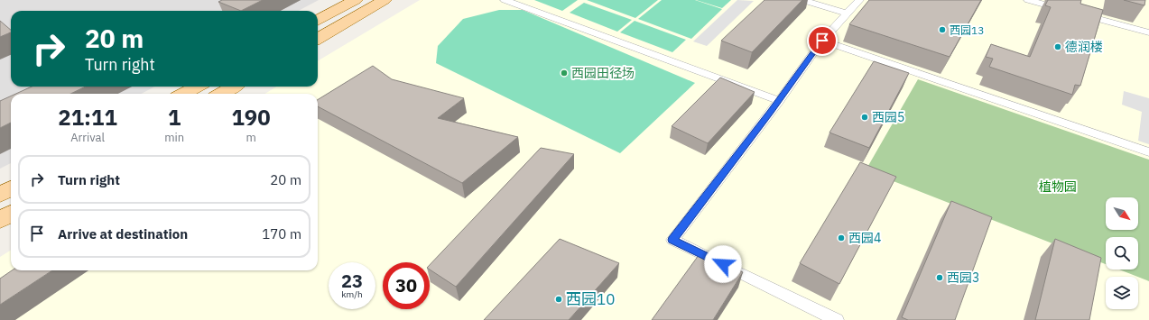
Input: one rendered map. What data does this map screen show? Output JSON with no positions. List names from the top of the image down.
{
  "parks": ["植物园"],
  "places": [
    "西园13",
    "德润楼",
    "西园田径场",
    "西园5",
    "西园4",
    "西园3",
    "西园10"
  ],
  "north": "bottom right",
  "page": {
    "turn": ["20 m", "Turn right"],
    "eta": [
      "21:11",
      "Arrival",
      "1",
      "min",
      "190",
      "m"
    ],
    "list": [
      {
        "name": "Turn right",
        "value": "20 m"
      },
      {
        "name": "Arrive at destination",
        "value": "170 m"
      }
    ],
    "speed": "23 km/h",
    "limit": "30"
  }
}
